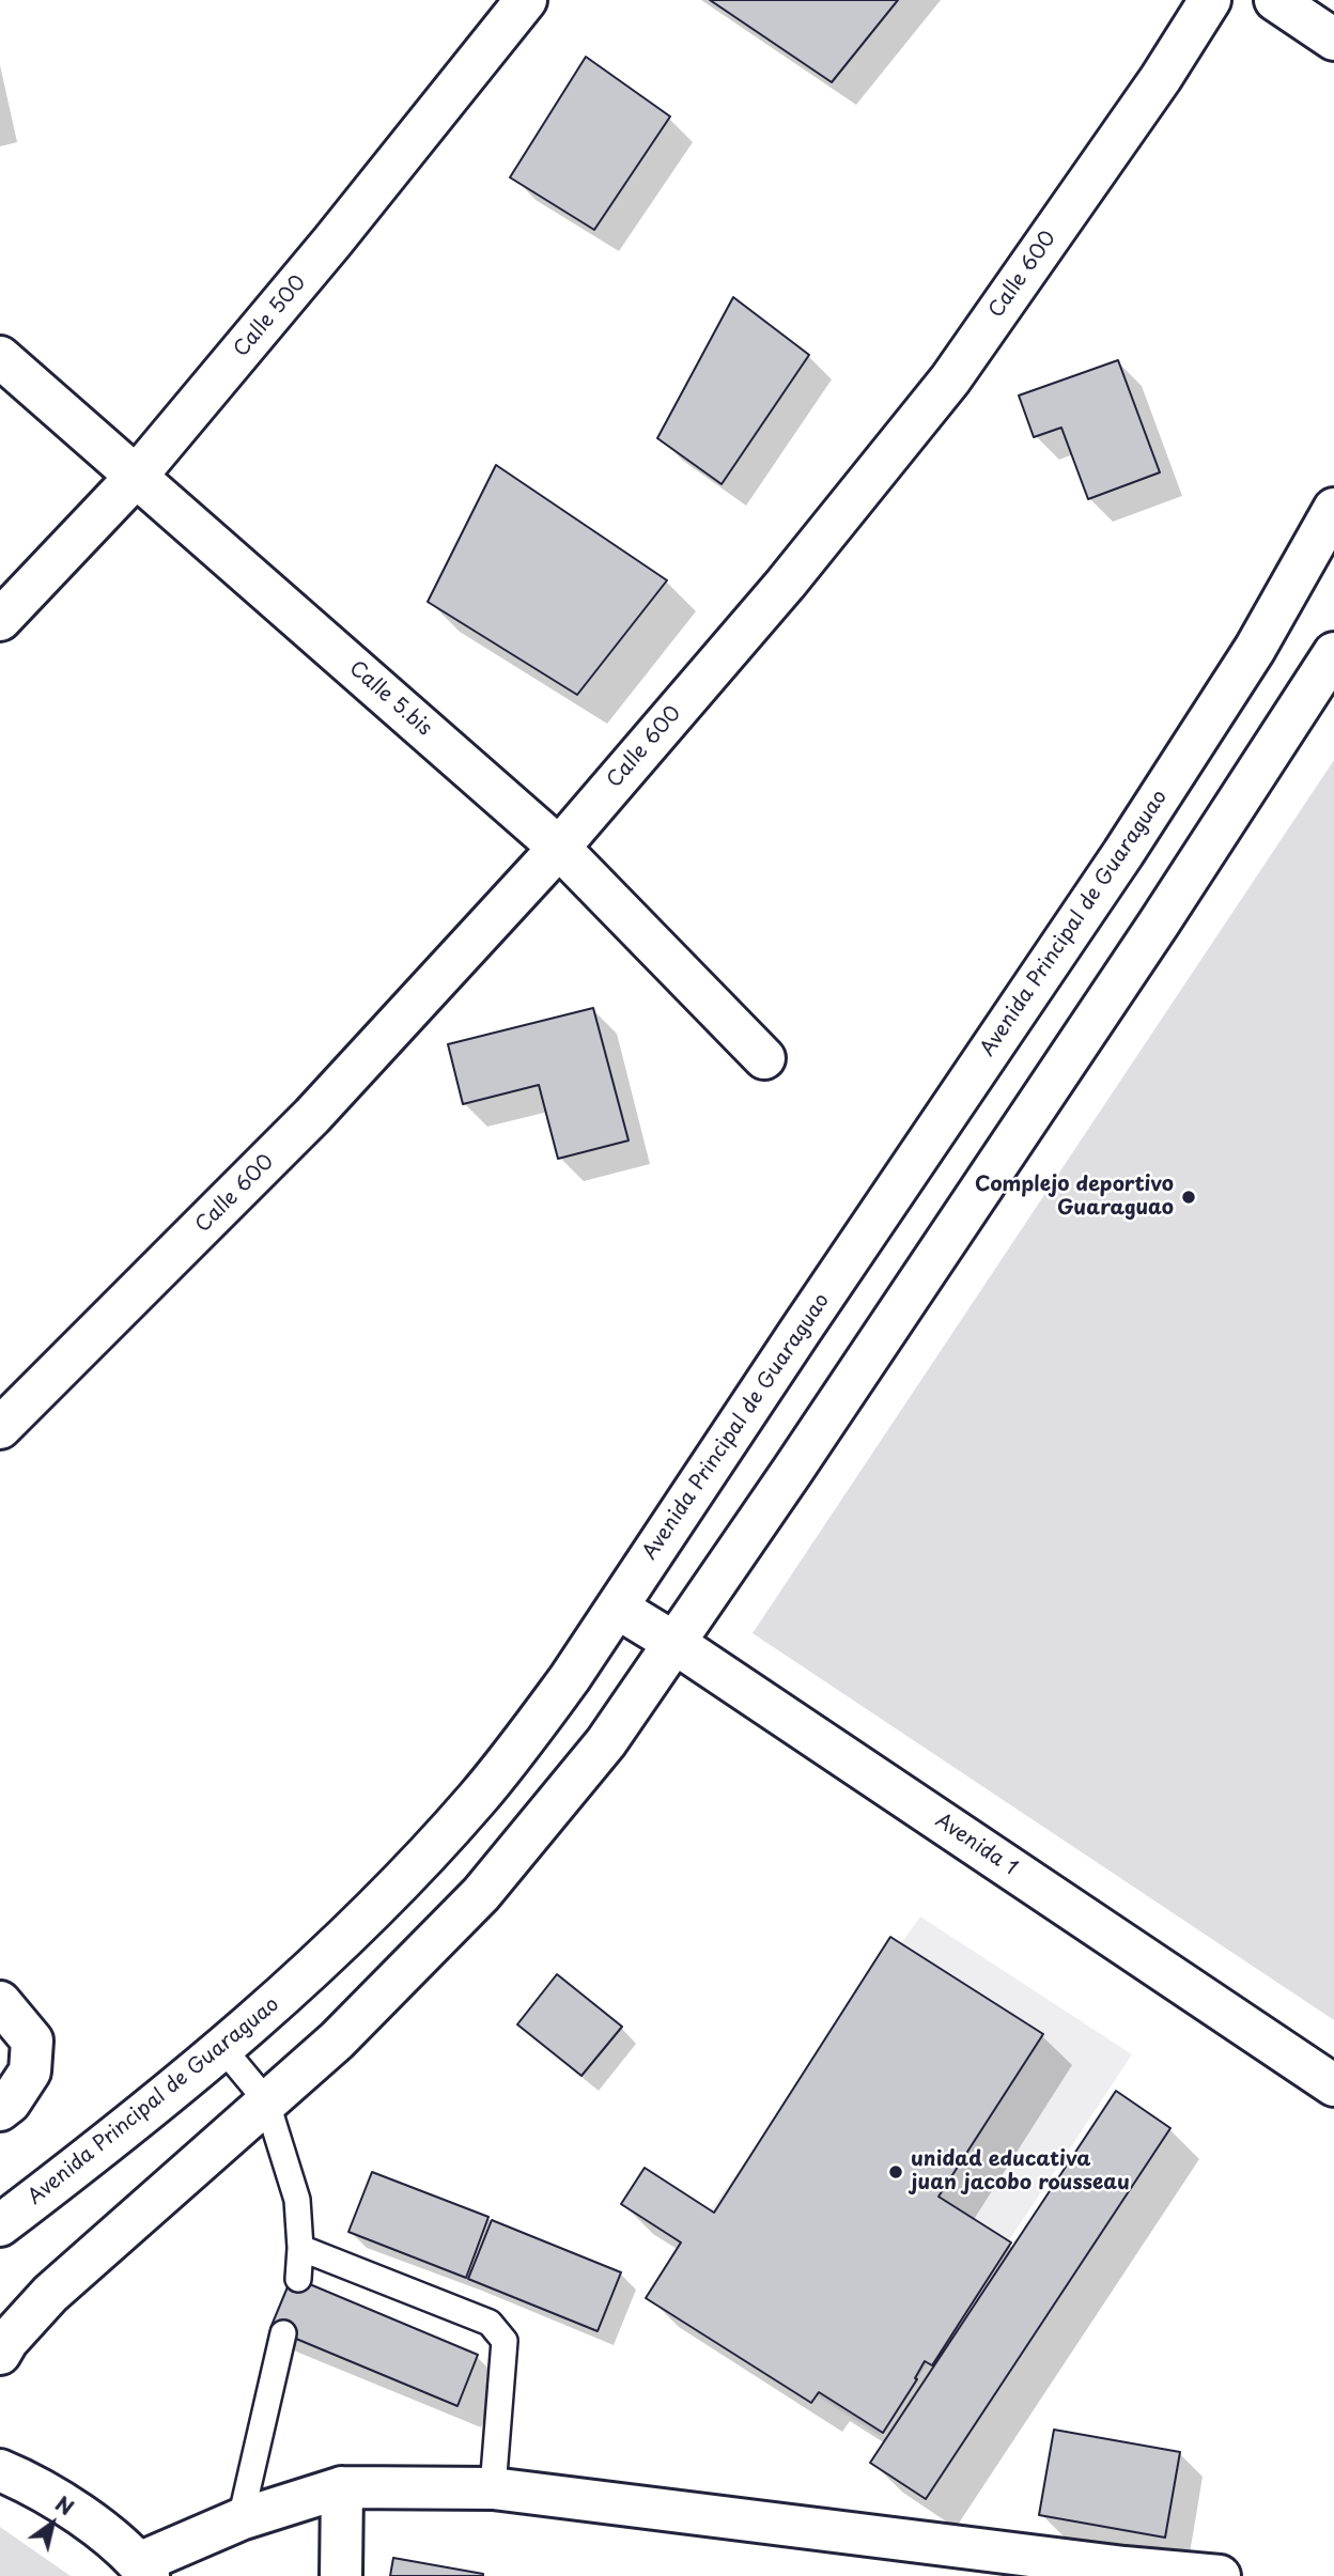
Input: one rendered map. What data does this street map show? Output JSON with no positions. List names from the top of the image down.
{
  "streets": {
    "main road": [
      "Calle 600",
      "Calle 500",
      "Calle 5.bis",
      "Avenida Principal de Guaraguao",
      "Avenida 1"
    ]
  },
  "crossings": [
    ["Calle 600", "Calle 5.bis"],
    ["Calle 500", "Calle 5.bis"],
    ["Avenida Principal de Guaraguao", "Avenida 1"]
  ],
  "places": ["Complejo deportivo Guaraguao", "unidad educativa juan jacobo rousseau"],
  "north": "top right"
}
